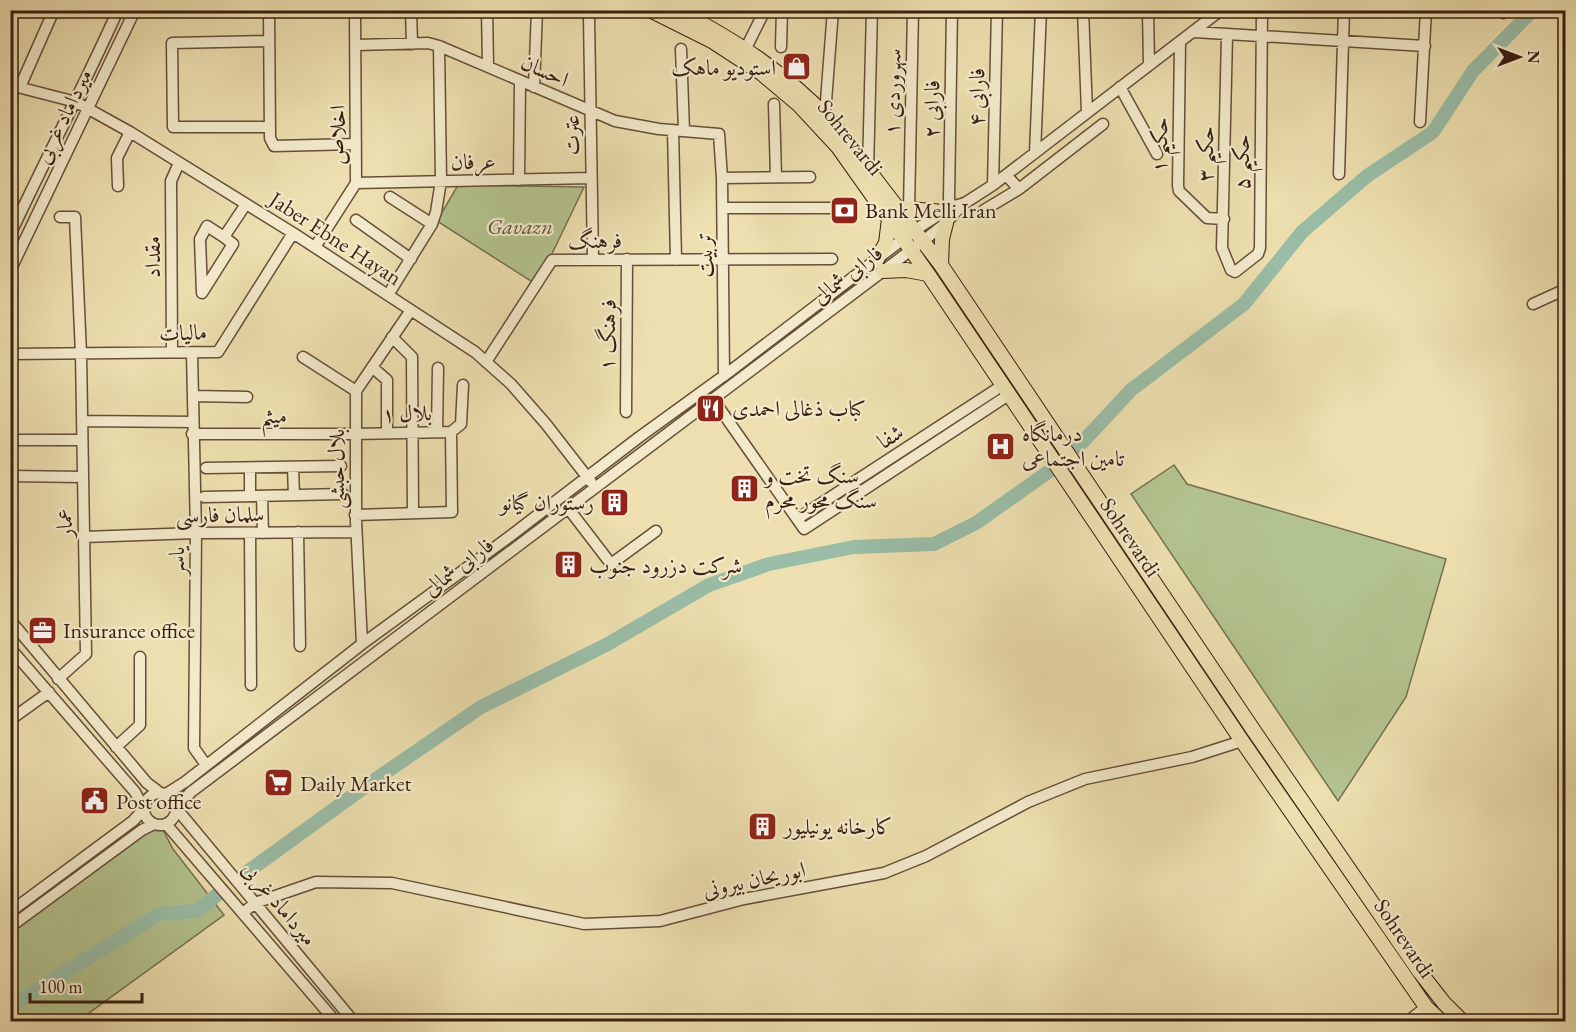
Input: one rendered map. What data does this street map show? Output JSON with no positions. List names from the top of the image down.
{
  "streets": {
    "main road": ["Sohrevardi"],
    "street": [
      "احسان",
      "سهروردی ۱",
      "فارابی ۴",
      "فارابی ۲",
      "میرداماد غربی",
      "اخلاص",
      "عترت",
      "حکیم ۱",
      "حکیم ۳",
      "عرفان",
      "حکیم ۵",
      "Jaber Ebne Hayan",
      "فرهنگ",
      "تربیت",
      "مقداد",
      "فارابی شمالی",
      "مالیات",
      "فرهنگ ۱",
      "بلال ۱",
      "میثم",
      "شفا",
      "بلال حبشی",
      "سلمان فارسی",
      "عمار",
      "یاسر",
      "ابوریحان بیرونی"
    ]
  },
  "crossings": [
    ["احسان", "اخلاص"],
    ["احسان", "عترت"],
    ["احسان", "تربیت"],
    ["سهروردی ۱", "Sohrevardi"],
    ["میرداماد غربی", "Jaber Ebne Hayan"],
    ["میرداماد غربی", "فارابی شمالی"],
    ["میرداماد غربی", "ابوریحان بیرونی"],
    ["اخلاص", "عرفان"],
    ["اخلاص", "Jaber Ebne Hayan"],
    ["عترت", "عرفان"],
    ["عترت", "فرهنگ"],
    ["Sohrevardi", "فارابی شمالی"],
    ["Sohrevardi", "شفا"],
    ["Sohrevardi", "ابوریحان بیرونی"],
    ["حکیم ۱", "حکیم ۳"],
    ["حکیم ۳", "حکیم ۵"],
    ["Jaber Ebne Hayan", "فرهنگ"],
    ["Jaber Ebne Hayan", "مقداد"],
    ["Jaber Ebne Hayan", "فارابی شمالی"],
    ["Jaber Ebne Hayan", "مالیات"],
    ["فرهنگ", "تربیت"],
    ["فرهنگ", "فرهنگ ۱"],
    ["تربیت", "فارابی شمالی"],
    ["مقداد", "مالیات"],
    ["فارابی شمالی", "شفا"],
    ["فارابی شمالی", "بلال حبشی"],
    ["فارابی شمالی", "یاسر"],
    ["مالیات", "عمار"],
    ["مالیات", "یاسر"],
    ["بلال ۱", "میثم"],
    ["بلال ۱", "بلال حبشی"],
    ["میثم", "بلال حبشی"],
    ["میثم", "یاسر"],
    ["بلال حبشی", "سلمان فارسی"],
    ["سلمان فارسی", "عمار"],
    ["سلمان فارسی", "یاسر"]
  ],
  "parks": ["Gavazn"],
  "places": {
    "shop": ["استودیو ماهک"],
    "bank": ["Bank Melli Iran"],
    "restaurant": ["کباب ذغالی احمدی"],
    "hospital": ["درمانگاه تامین اجتماعی"],
    "building": [
      "سنگ تخت و سنگ محور محرم",
      "رستوران گیانو",
      "شرکت دزرود جنوب",
      "کارخانه یونیلیور"
    ],
    "office": ["Insurance office"],
    "supermarket": ["Daily Market"],
    "public building": ["Post office"]
  },
  "scale_bar": "100 m",
  "north": "right"
}
